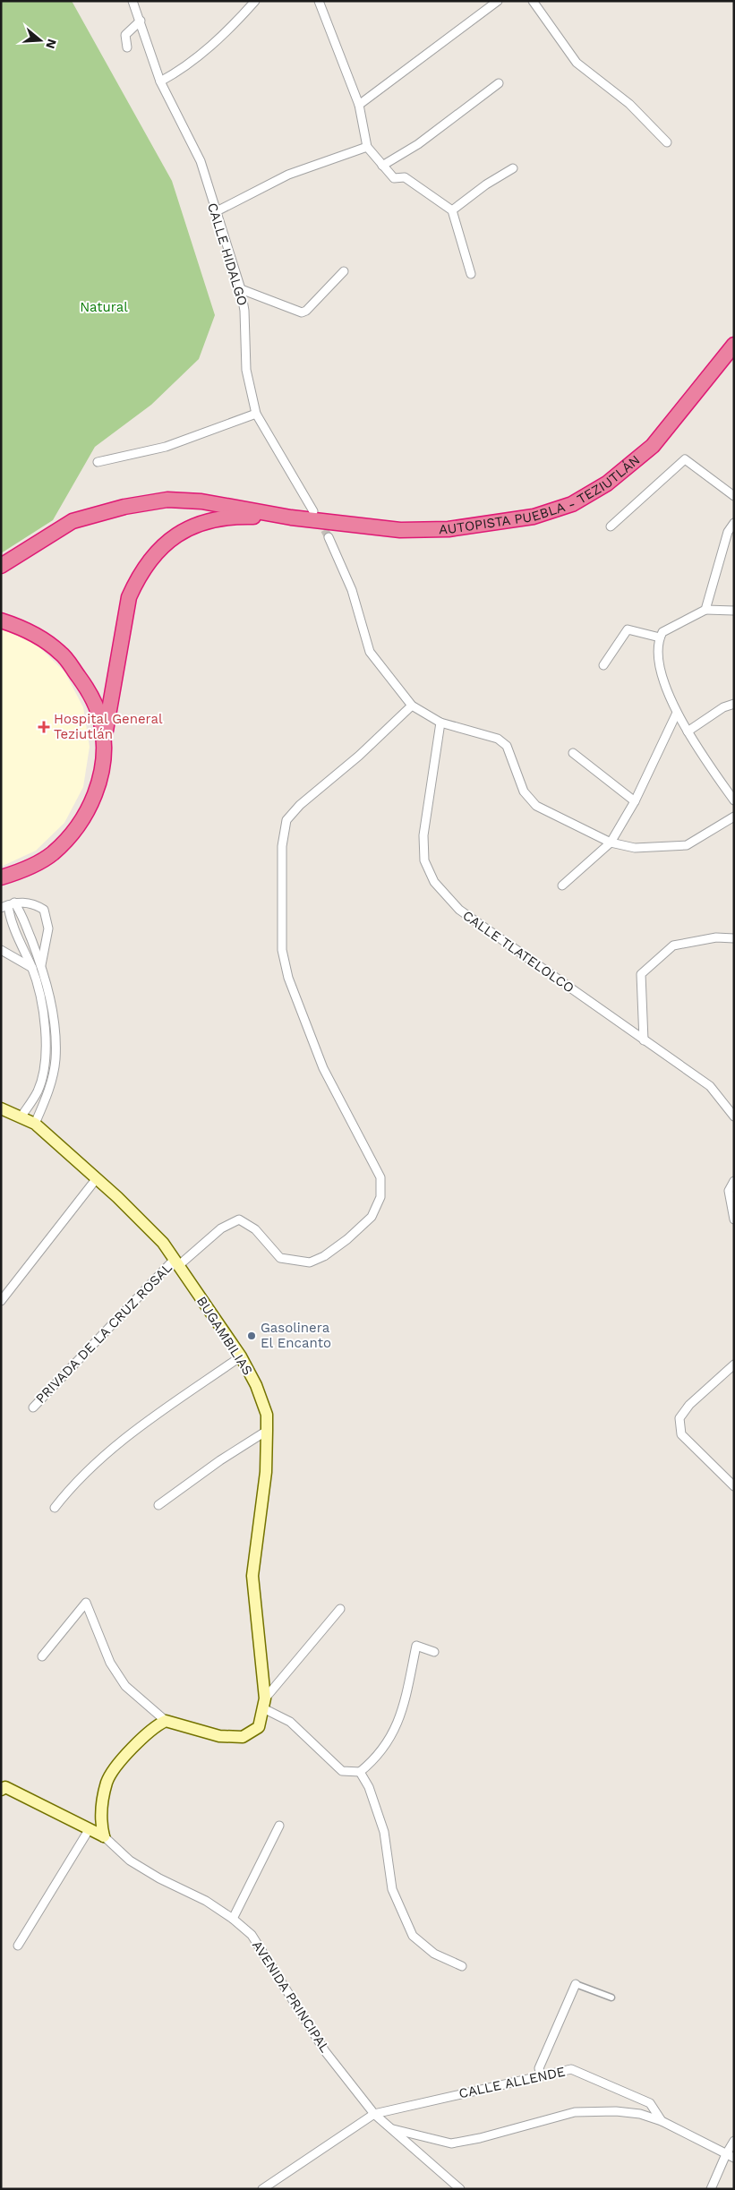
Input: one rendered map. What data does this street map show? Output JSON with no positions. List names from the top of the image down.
{
  "streets": {
    "highway": ["AUTOPISTA PUEBLA - TEZIUTLÁN"],
    "main road": ["BUGAMBILIAS"],
    "street": [
      "CALLE HIDALGO",
      "CALLE TLATELOLCO",
      "PRIVADA DE LA CRUZ ROSAL",
      "AVENIDA PRINCIPAL",
      "CALLE ALLENDE"
    ]
  },
  "crossings": [
    ["PRIVADA DE LA CRUZ ROSAL", "BUGAMBILIAS"],
    ["AVENIDA PRINCIPAL", "CALLE ALLENDE"]
  ],
  "parks": ["Natural"],
  "places": {
    "health": ["Hospital General Teziutlán"],
    "other": ["Gasolinera El Encanto"]
  },
  "north": "right"
}
